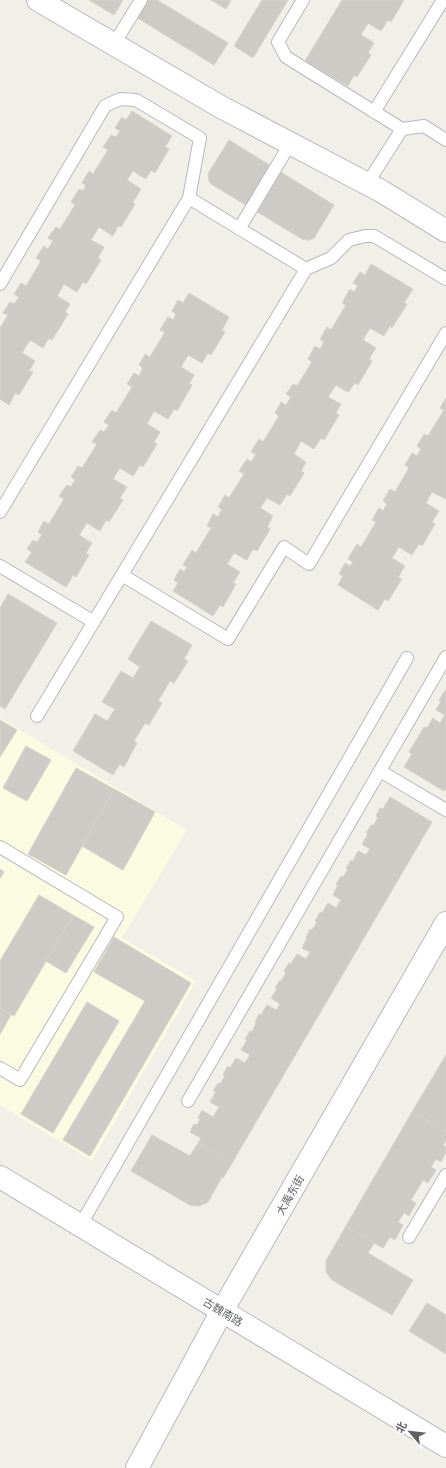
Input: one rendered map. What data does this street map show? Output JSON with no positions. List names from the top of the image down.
{
  "streets": {
    "street": ["大禹东街", "古魏南路"]
  },
  "crossings": [
    ["大禹东街", "古魏南路"]
  ],
  "north": "top left"
}
